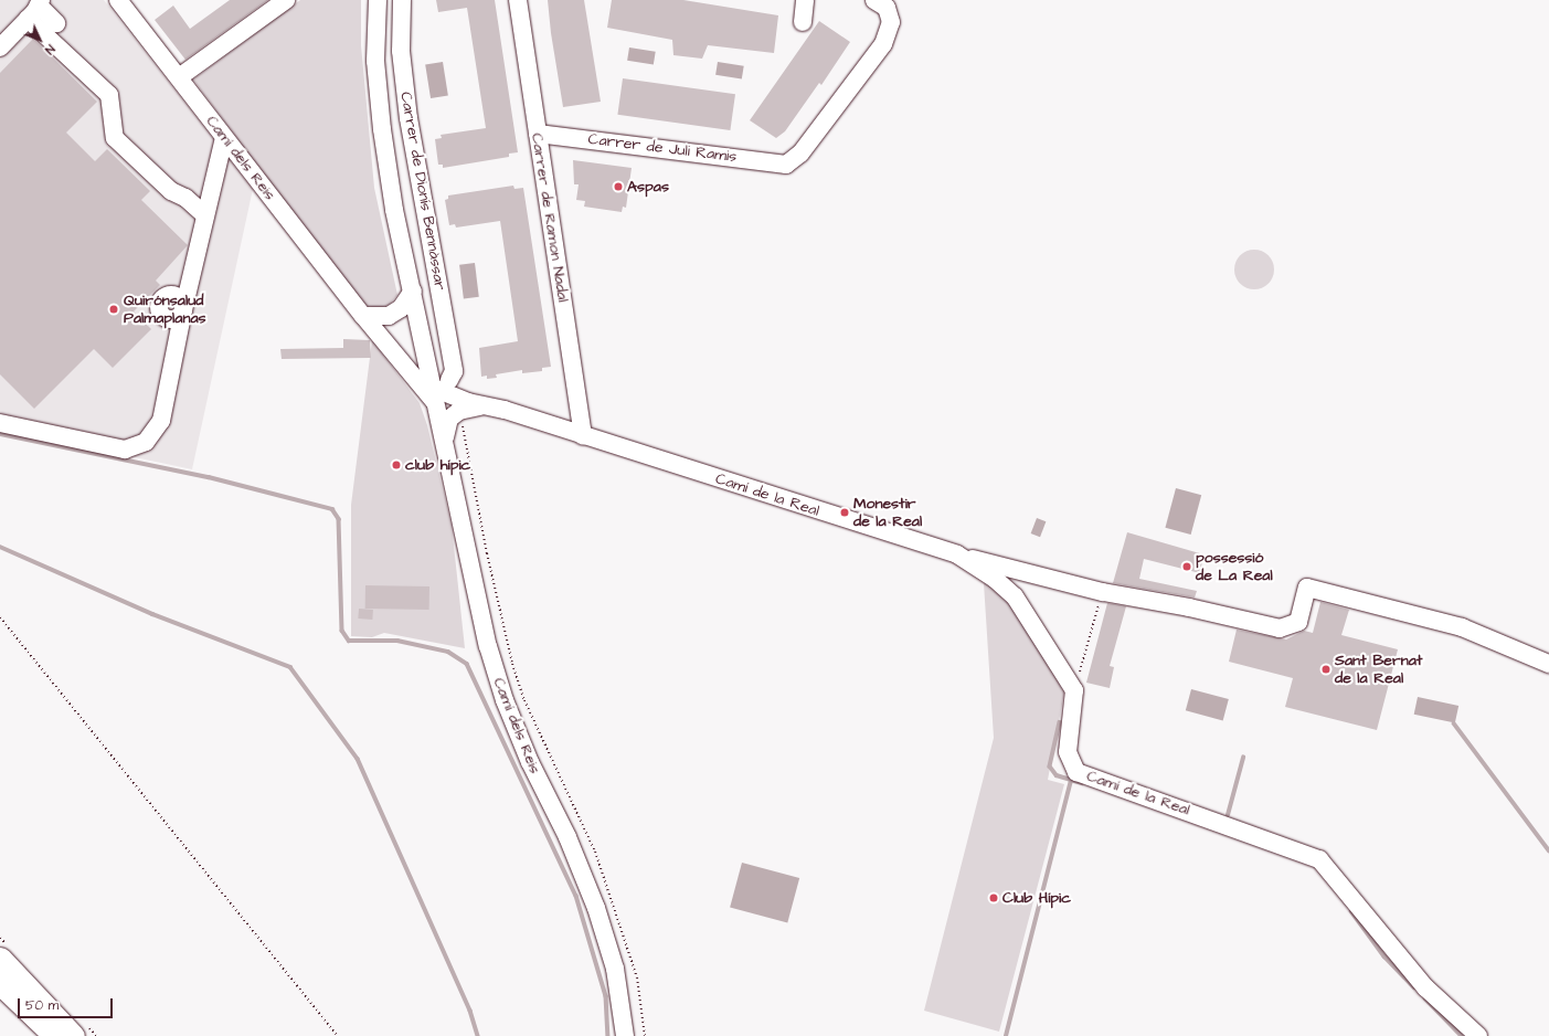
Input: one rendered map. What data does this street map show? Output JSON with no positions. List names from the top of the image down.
{
  "streets": {
    "street": [
      "Carrer de Juli Ramis",
      "Camí dels Reis",
      "Carrer de Dionís Bennàssar",
      "Carrer de Ramon Nadal",
      "Camí de la Real"
    ]
  },
  "crossings": [
    ["Carrer de Juli Ramis", "Carrer de Ramon Nadal"],
    ["Camí dels Reis", "Carrer de Dionís Bennàssar"],
    ["Camí dels Reis", "Camí de la Real"],
    ["Carrer de Dionís Bennàssar", "Camí de la Real"],
    ["Carrer de Ramon Nadal", "Camí de la Real"]
  ],
  "places": [
    "Aspas",
    "Quirónsalud Palmaplanas",
    "club hípic",
    "Monestir de la Real",
    "possessió de La Real",
    "Sant Bernat de la Real",
    "Club Hípic"
  ],
  "scale_bar": "50 m",
  "north": "bottom right"
}
